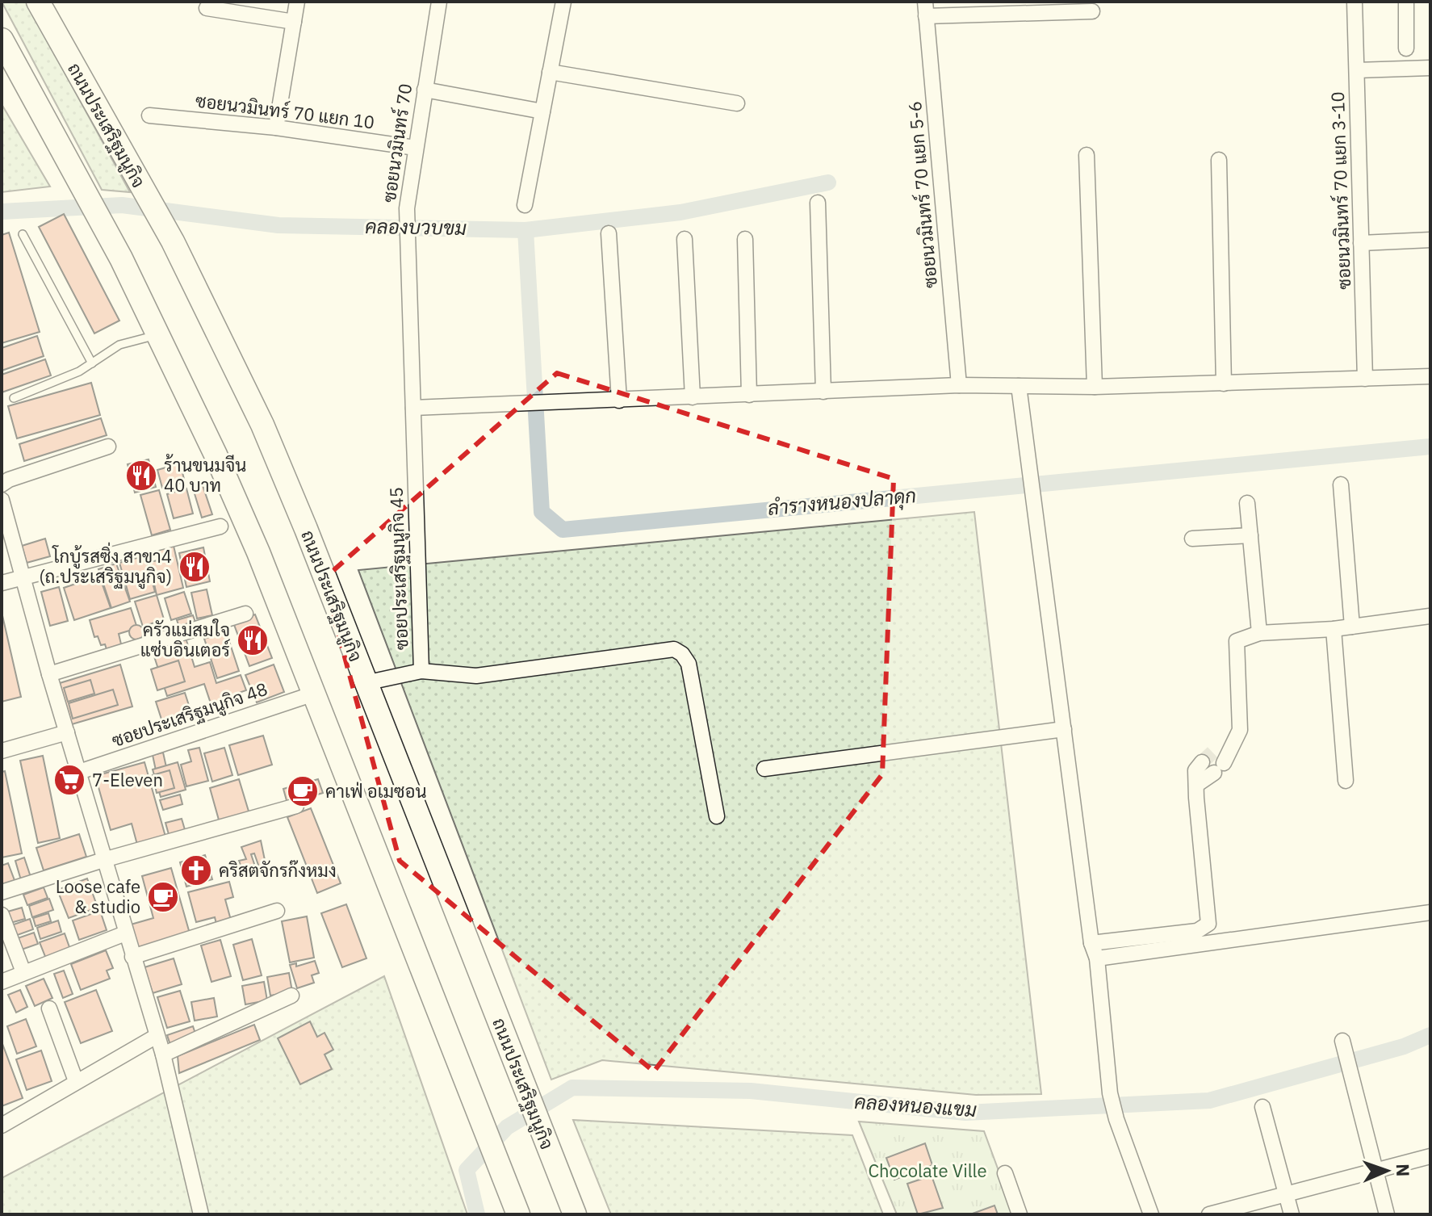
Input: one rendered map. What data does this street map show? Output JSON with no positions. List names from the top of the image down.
{
  "streets": {
    "main road": ["ถนนประเสริฐมนูกิจ"],
    "street": [
      "ซอยนวมินทร์ 70 แยก 10",
      "ซอยนวมินทร์ 70",
      "ซอยนวมินทร์ 70 แยก 3-10",
      "ซอยนวมินทร์ 70 แยก 5-6",
      "ซอยประเสริฐมนูกิจ 45",
      "ซอยประเสริฐมนูกิจ 48"
    ]
  },
  "crossings": [
    ["ซอยนวมินทร์ 70 แยก 10", "ซอยนวมินทร์ 70"],
    ["ถนนประเสริฐมนูกิจ", "ซอยประเสริฐมนูกิจ 45"],
    ["ซอยนวมินทร์ 70", "ซอยประเสริฐมนูกิจ 45"]
  ],
  "water": ["คลองบวบขม", "ลำรางหนองปลาดุก", "คลองหนองแขม"],
  "parks": ["Chocolate Ville"],
  "places": {
    "restaurant": ["ร้านขนมจีน 40 บาท", "โกบู้รสซิ่ง สาขา4 (ถ.ประเสริฐมนูกิจ)", "ครัวแม่สมใจ แซ่บอินเตอร์"],
    "supermarket": ["7-Eleven"],
    "cafe": ["คาเฟ่ อเมซอน", "Loose cafe & studio"],
    "church": ["คริสตจักรก๊งหมง"]
  },
  "north": "right"
}
